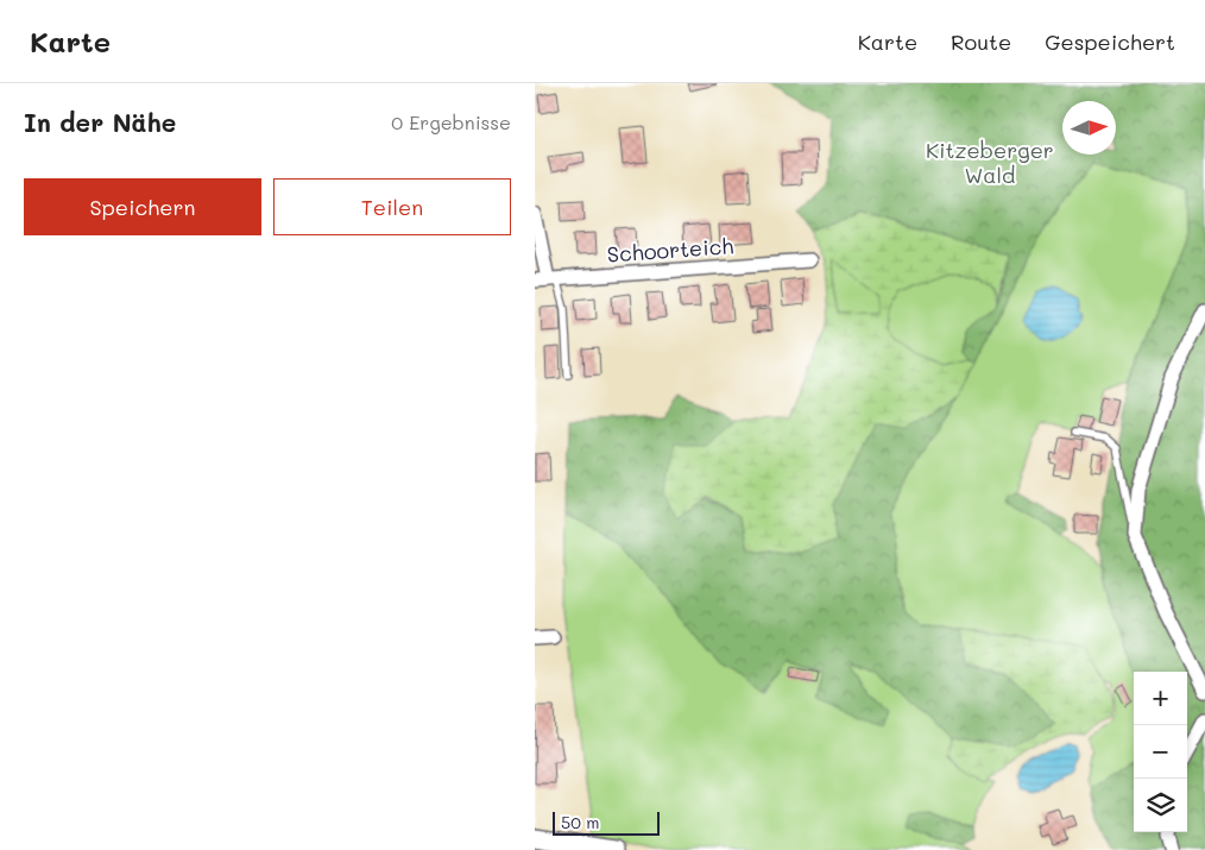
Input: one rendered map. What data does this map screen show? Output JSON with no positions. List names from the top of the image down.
{
  "streets": {
    "street": ["Schoorteich"]
  },
  "parks": ["Kitzeberger Wald"],
  "scale_bar": "50 m",
  "north": "right",
  "page": {
    "header": "Karte",
    "nav": ["Karte", "Route", "Gespeichert"],
    "heading": ["In der Nähe", "0 Ergebnisse"],
    "buttons": ["Speichern", "Teilen"],
    "map_buttons": ["+", "−"],
    "scale": "50 m"
  }
}
